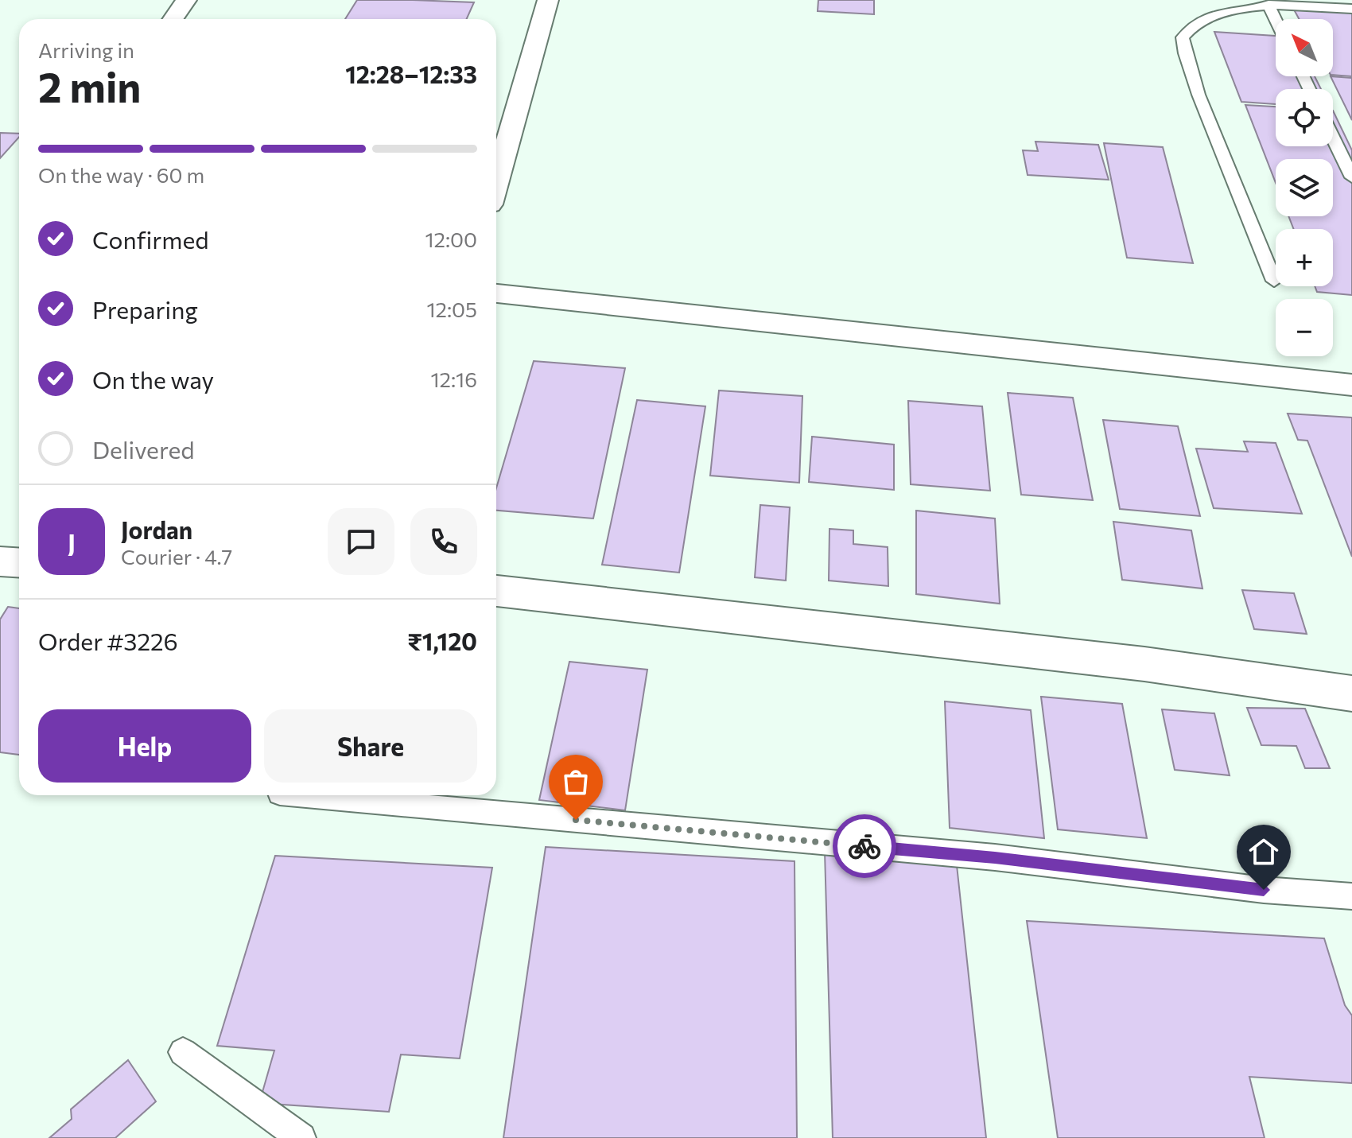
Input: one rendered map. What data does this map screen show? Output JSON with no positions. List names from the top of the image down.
{
  "north": "top left",
  "page": {
    "map_buttons": ["+", "−"],
    "heading": ["2 min", "Arriving in", "12:28–12:33"],
    "panel": [
      "Jordan",
      "Courier · 4.7",
      "Order #3226",
      "₹1,120"
    ],
    "bar": "On the way · 60 m",
    "list": [
      ["Confirmed", "12:00"],
      ["Preparing", "12:05"],
      ["On the way", "12:16"],
      "Delivered"
    ],
    "round": "J",
    "buttons": ["Help", "Share"]
  }
}
